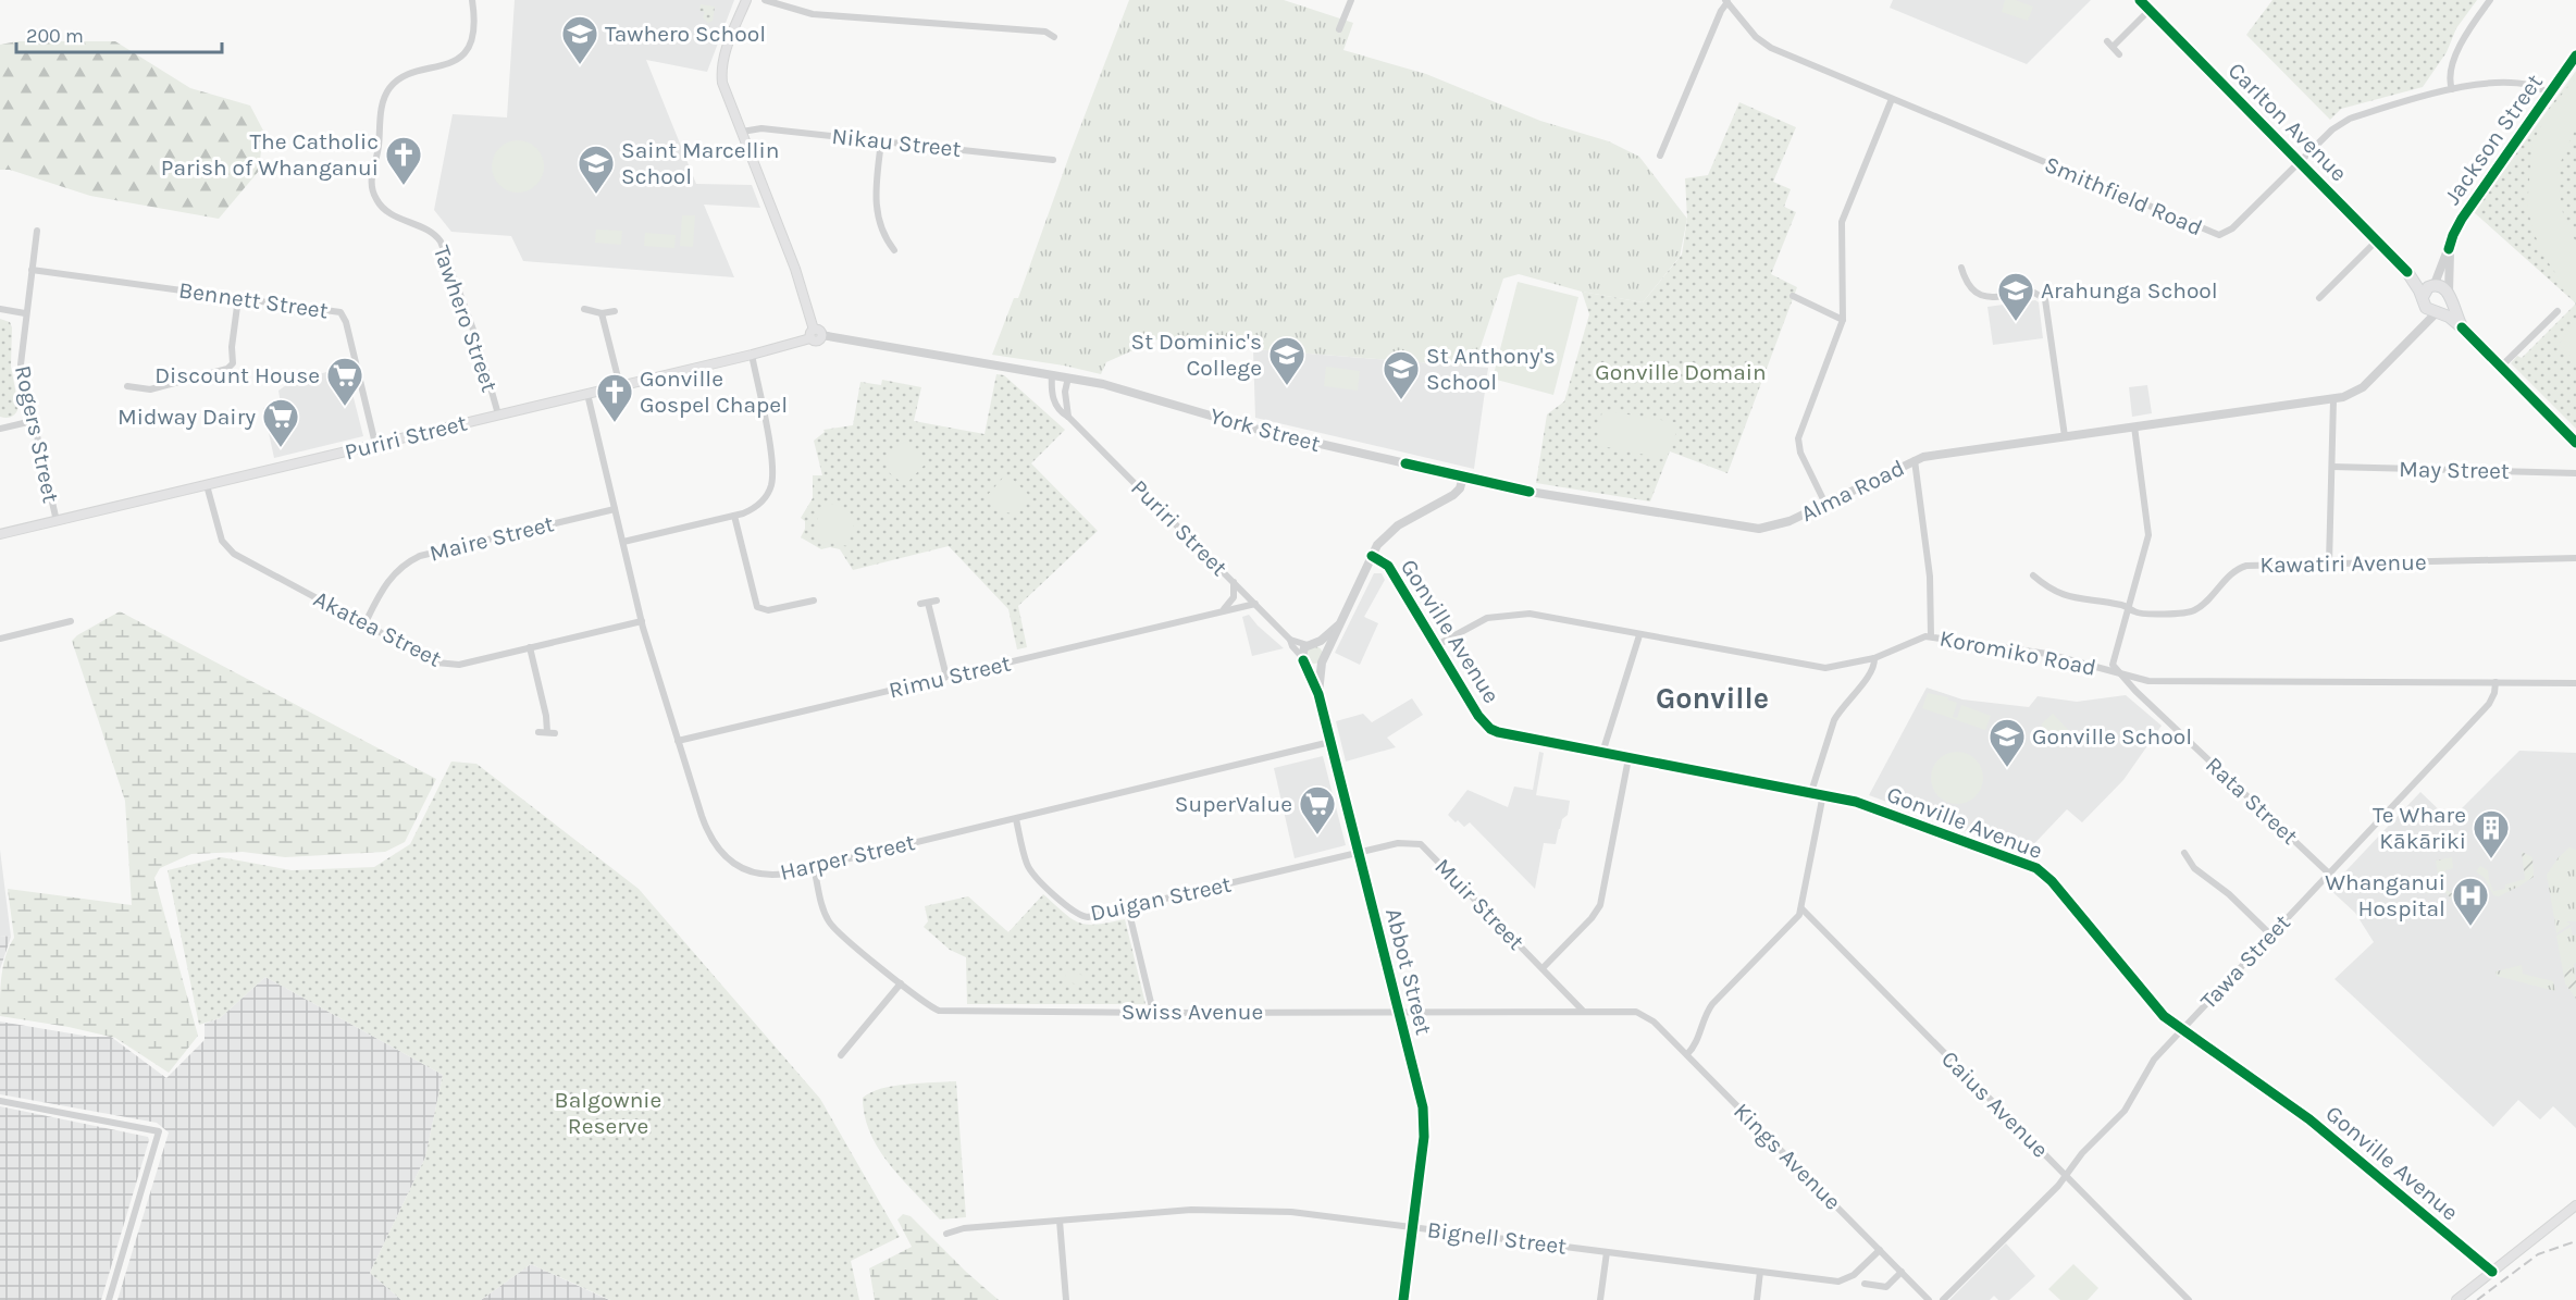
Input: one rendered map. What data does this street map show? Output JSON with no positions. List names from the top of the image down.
{
  "streets": {
    "highway": ["Carlton Avenue"],
    "main road": ["Puriri Street"],
    "street": [
      "Jackson Street",
      "Nikau Street",
      "Smithfield Road",
      "Bennett Street",
      "Tawhero Street",
      "York Street",
      "Rogers Street",
      "May Street",
      "Alma Road",
      "Maire Street",
      "Kawatiri Avenue",
      "Akatea Street",
      "Gonville Avenue",
      "Koromiko Road",
      "Rimu Street",
      "Rata Street",
      "Harper Street",
      "Duigan Street",
      "Muir Street",
      "Tawa Street",
      "Abbot Street",
      "Swiss Avenue",
      "Caius Avenue",
      "Kings Avenue",
      "Bignell Street"
    ]
  },
  "crossings": [
    ["Carlton Avenue", "Jackson Street"],
    ["Carlton Avenue", "Smithfield Road"],
    ["Carlton Avenue", "Alma Road"],
    ["Jackson Street", "Smithfield Road"],
    ["Jackson Street", "Alma Road"],
    ["Bennett Street", "Rogers Street"],
    ["Bennett Street", "Puriri Street"],
    ["Tawhero Street", "Puriri Street"],
    ["York Street", "Puriri Street"],
    ["York Street", "Alma Road"],
    ["Rogers Street", "Puriri Street"],
    ["Puriri Street", "Akatea Street"],
    ["Puriri Street", "Rimu Street"],
    ["Puriri Street", "Harper Street"],
    ["Puriri Street", "Abbot Street"],
    ["Maire Street", "Akatea Street"],
    ["Maire Street", "Harper Street"],
    ["Akatea Street", "Harper Street"],
    ["Gonville Avenue", "Koromiko Road"],
    ["Gonville Avenue", "Tawa Street"],
    ["Koromiko Road", "Rata Street"],
    ["Koromiko Road", "Tawa Street"],
    ["Rimu Street", "Harper Street"],
    ["Rata Street", "Tawa Street"],
    ["Harper Street", "Duigan Street"],
    ["Harper Street", "Abbot Street"],
    ["Harper Street", "Swiss Avenue"],
    ["Duigan Street", "Muir Street"],
    ["Duigan Street", "Abbot Street"],
    ["Muir Street", "Abbot Street"],
    ["Muir Street", "Swiss Avenue"],
    ["Tawa Street", "Caius Avenue"],
    ["Abbot Street", "Swiss Avenue"],
    ["Abbot Street", "Bignell Street"],
    ["Swiss Avenue", "Kings Avenue"],
    ["Kings Avenue", "Bignell Street"]
  ],
  "districts": ["Gonville"],
  "parks": ["Gonville Domain", "Balgownie Reserve"],
  "places": {
    "school or university": [
      "Tawhero School",
      "Saint Marcellin School",
      "Arahunga School",
      "St Dominic's College",
      "St Anthony's School",
      "Gonville School"
    ],
    "church": ["The Catholic Parish of Whanganui", "Gonville Gospel Chapel"],
    "supermarket": ["Discount House", "Midway Dairy", "SuperValue"],
    "building": ["Te Whare Kākāriki"],
    "hospital": ["Whanganui Hospital"]
  },
  "scale_bar": "200 m"
}
